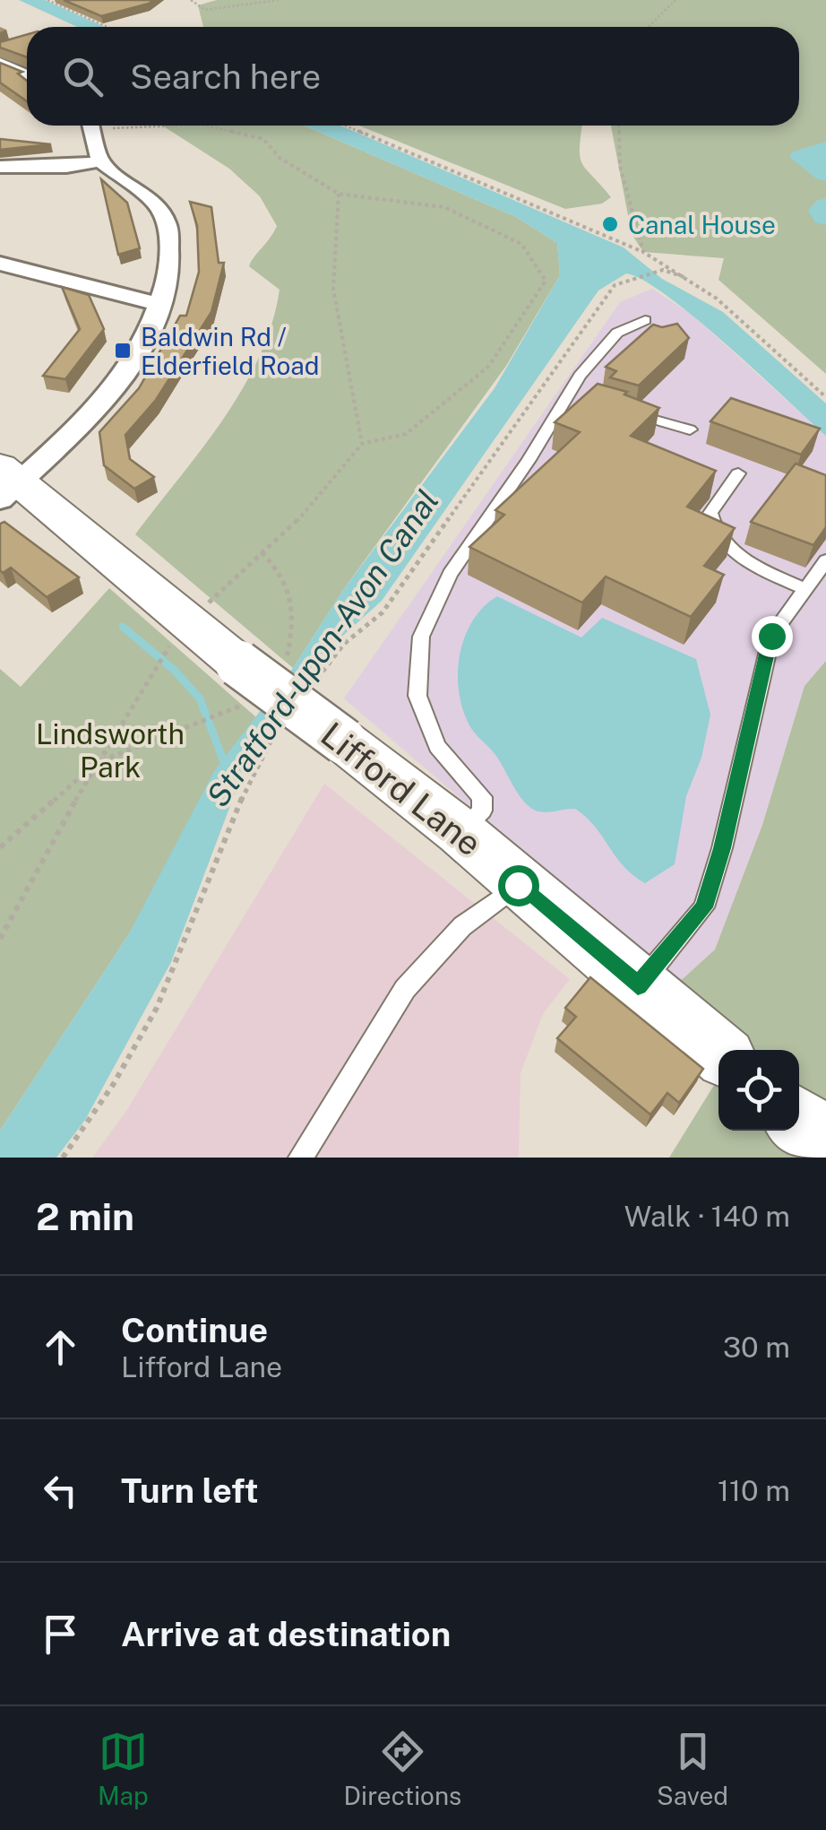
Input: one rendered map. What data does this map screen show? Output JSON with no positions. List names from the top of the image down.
{
  "streets": {
    "street": ["Lifford Lane"]
  },
  "water": ["Stratford-upon-Avon Canal"],
  "parks": ["Lindsworth Park"],
  "places": {
    "other": ["Canal House"],
    "transit": ["Baldwin Rd / Elderfield Road"]
  },
  "page": {
    "search": "Search here",
    "heading": ["2 min", "Walk · 140 m"],
    "list": [
      ["Continue", "Lifford Lane", "30 m"],
      ["Turn left", "110 m"],
      "Arrive at destination"
    ],
    "nav": ["Map", "Directions", "Saved"]
  }
}
